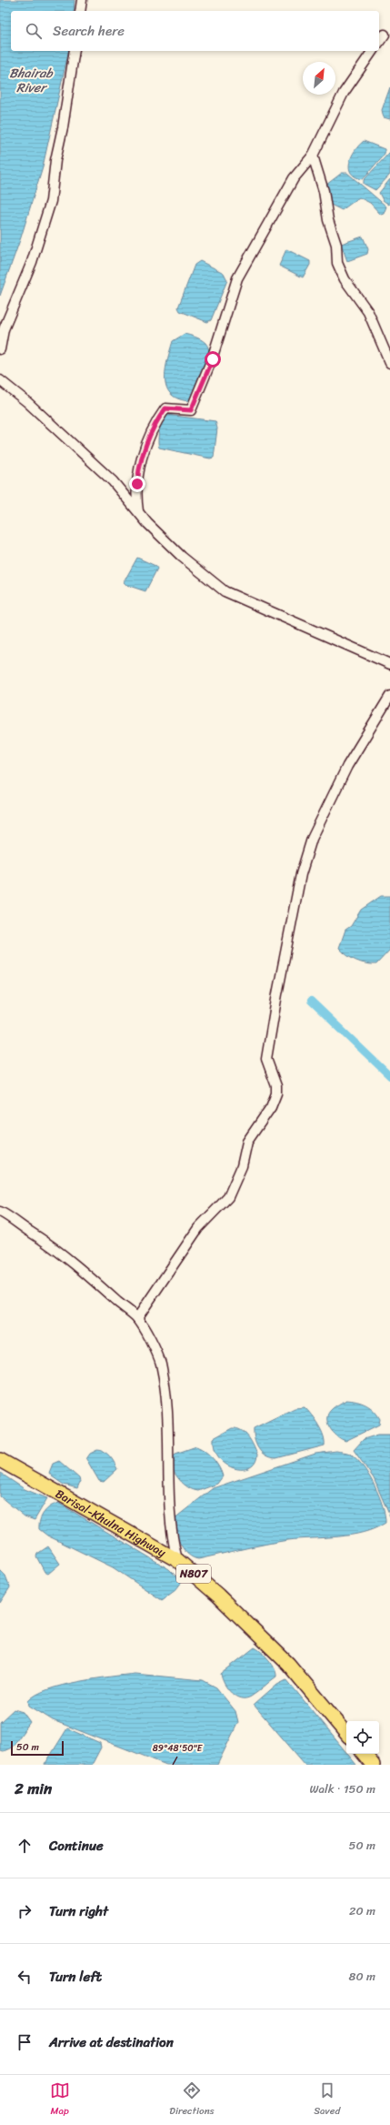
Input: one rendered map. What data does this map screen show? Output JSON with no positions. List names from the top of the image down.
{
  "streets": {
    "highway": ["Barisal-Khulna Highway", "N807"]
  },
  "water": ["Bhairab River"],
  "scale_bar": "50 m",
  "north": "top right",
  "page": {
    "search": "Search here",
    "scale": "50 m",
    "heading": ["2 min", "Walk · 150 m"],
    "list": [
      ["Continue", "50 m"],
      ["Turn right", "20 m"],
      ["Turn left", "80 m"],
      "Arrive at destination"
    ],
    "nav": ["Map", "Directions", "Saved"]
  },
  "coordinates": ["89°48'50\"E"]
}
